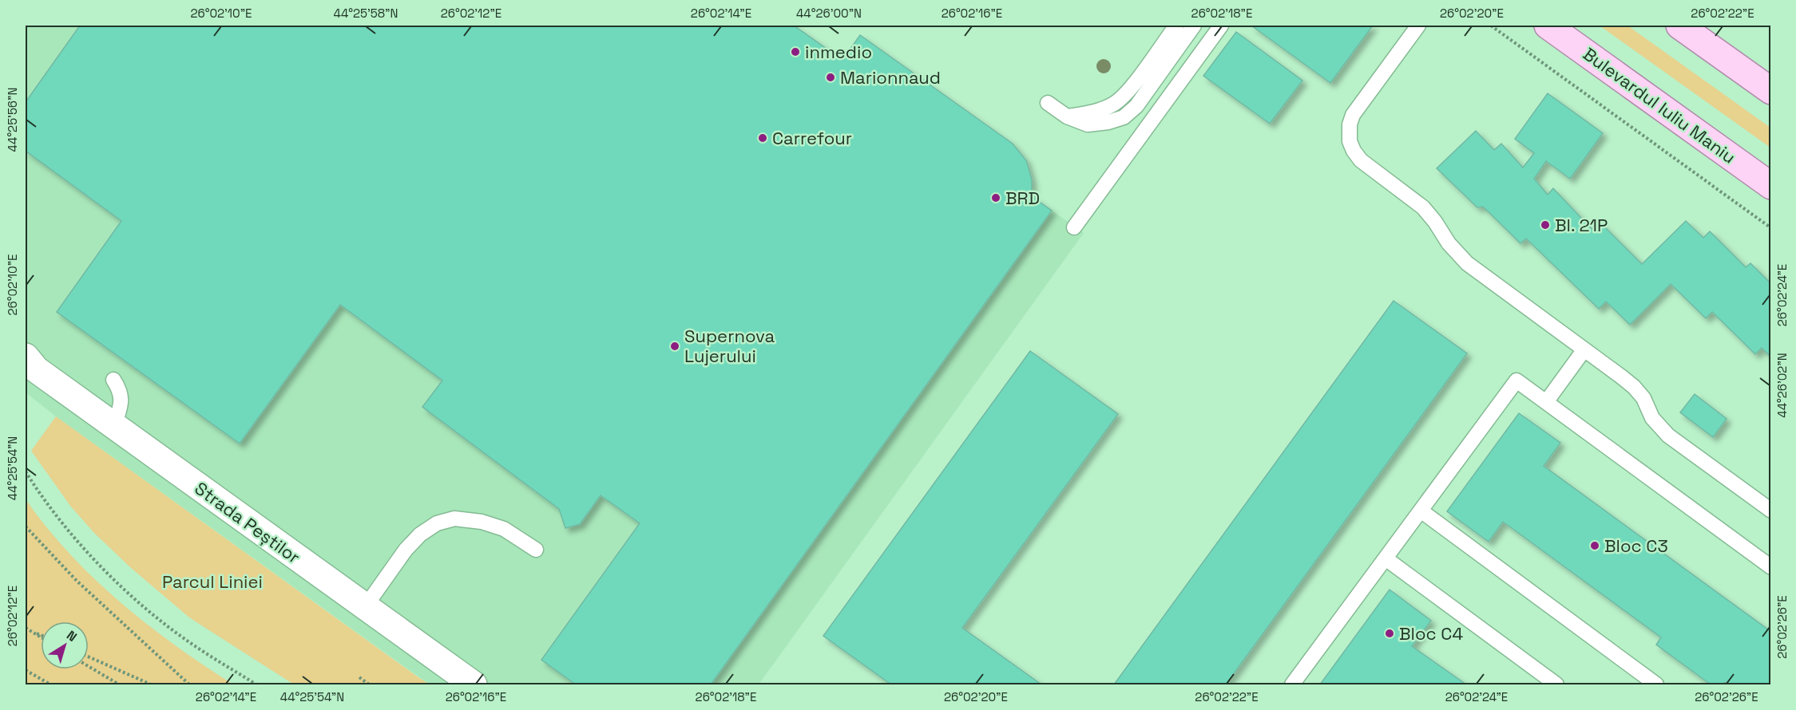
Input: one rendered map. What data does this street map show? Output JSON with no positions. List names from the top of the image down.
{
  "streets": {
    "main road": ["Bulevardul Iuliu Maniu"],
    "street": ["Strada Peștilor"]
  },
  "parks": ["Parcul Liniei"],
  "places": [
    "inmedio",
    "Marionnaud",
    "Carrefour",
    "BRD",
    "Bl. 21P",
    "Supernova Lujerului",
    "Bloc C3",
    "Bloc C4"
  ],
  "north": "top right",
  "coordinates": [
    "26°02'10\"E",
    "44°25'58\"N",
    "26°02'12\"E",
    "26°02'14\"E",
    "44°26'00\"N",
    "26°02'16\"E",
    "26°02'18\"E",
    "26°02'20\"E",
    "26°02'22\"E",
    "44°25'56\"N",
    "26°02'24\"E",
    "44°26'02\"N",
    "44°25'54\"N",
    "26°02'26\"E"
  ]
}
